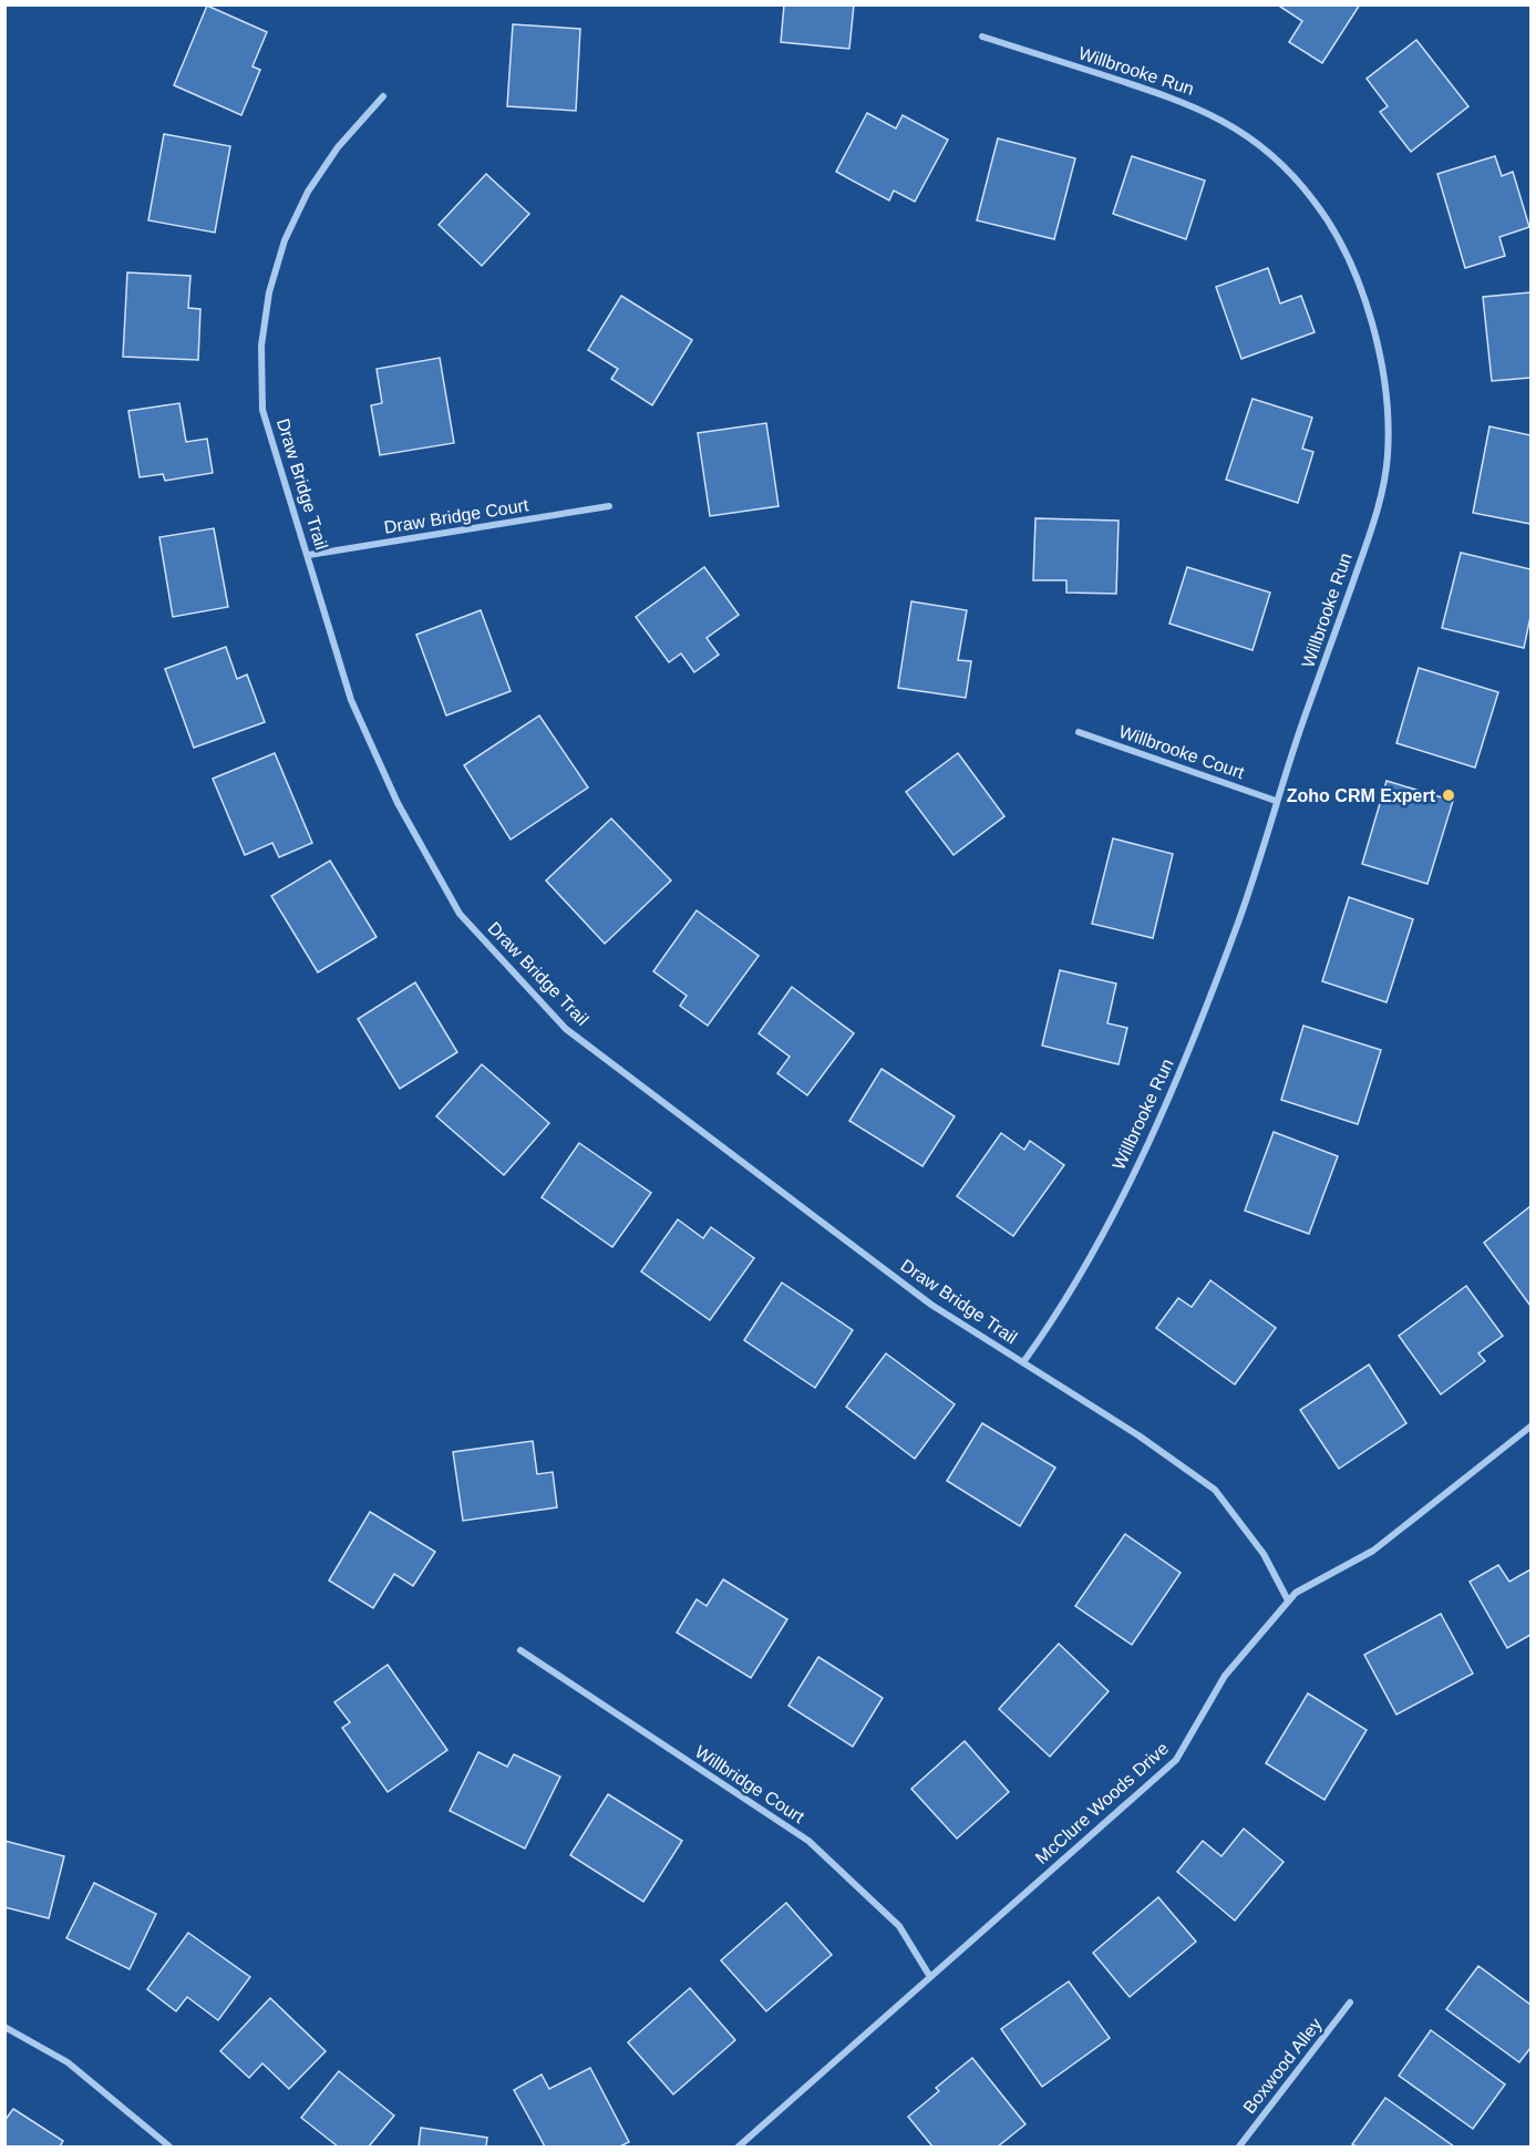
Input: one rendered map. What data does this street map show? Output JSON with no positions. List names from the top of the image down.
{
  "streets": {
    "street": [
      "Willbrooke Run",
      "Draw Bridge Trail",
      "Draw Bridge Court",
      "Willbrooke Court",
      "Willbridge Court",
      "McClure Woods Drive",
      "Boxwood Alley"
    ]
  },
  "crossings": [
    ["Willbrooke Run", "Draw Bridge Trail"],
    ["Willbrooke Run", "Willbrooke Court"],
    ["Draw Bridge Trail", "Draw Bridge Court"],
    ["Draw Bridge Trail", "McClure Woods Drive"],
    ["Willbridge Court", "McClure Woods Drive"]
  ],
  "places": ["Zoho CRM Expert"]
}
